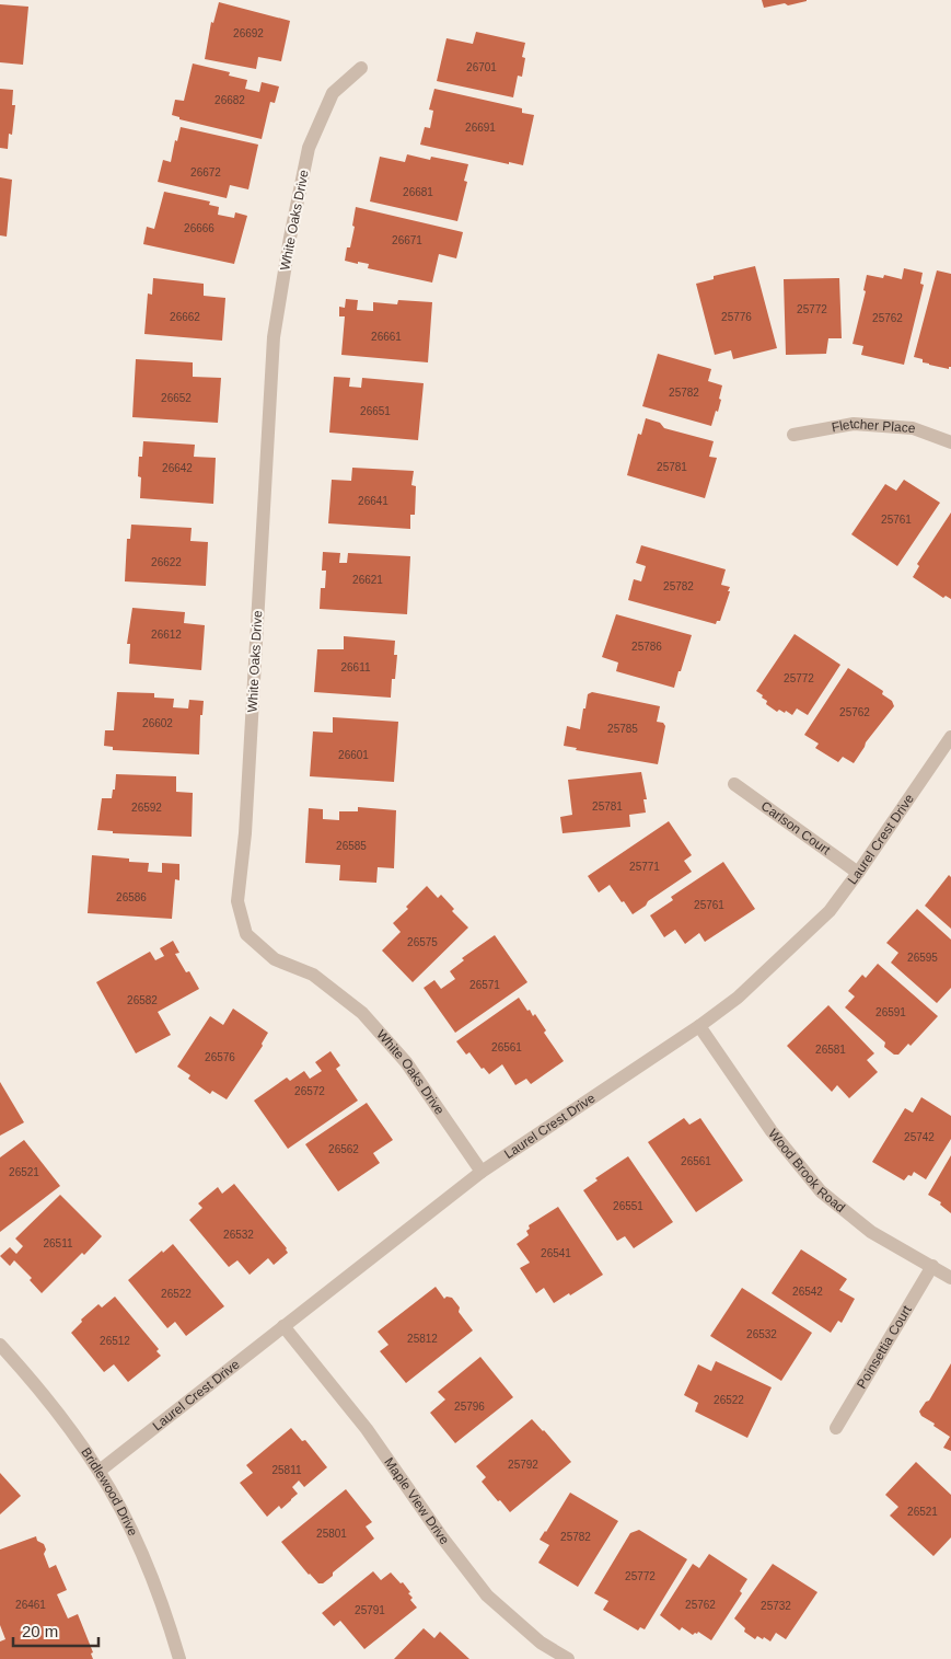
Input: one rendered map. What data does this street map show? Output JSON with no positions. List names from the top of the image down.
{
  "streets": {
    "street": [
      "White Oaks Drive",
      "Fletcher Place",
      "Carlson Court",
      "Laurel Crest Drive",
      "Wood Brook Road",
      "Poinsettia Court",
      "Bridlewood Drive",
      "Maple View Drive"
    ]
  },
  "crossings": [
    ["White Oaks Drive", "Laurel Crest Drive"],
    ["Carlson Court", "Laurel Crest Drive"],
    ["Laurel Crest Drive", "Wood Brook Road"],
    ["Laurel Crest Drive", "Bridlewood Drive"],
    ["Laurel Crest Drive", "Maple View Drive"],
    ["Wood Brook Road", "Poinsettia Court"]
  ],
  "house_numbers": [
    "26692",
    "26701",
    "26682",
    "26691",
    "26672",
    "26681",
    "26666",
    "26671",
    "25772",
    "26662",
    "25776",
    "25762",
    "26661",
    "25782",
    "26652",
    "26651",
    "25781",
    "26642",
    "26641",
    "25761",
    "26622",
    "26621",
    "25782",
    "26612",
    "25786",
    "26611",
    "25772",
    "25762",
    "26602",
    "25785",
    "26601",
    "25781",
    "26592",
    "26585",
    "25771",
    "26586",
    "25761",
    "26575",
    "26595",
    "26571",
    "26582",
    "26591",
    "26561",
    "26581",
    "26576",
    "26572",
    "25742",
    "26562",
    "26561",
    "26521",
    "26551",
    "26532",
    "26511",
    "26541",
    "26542",
    "26522",
    "26532",
    "25812",
    "26512",
    "26522",
    "25796",
    "25792",
    "25811",
    "26521",
    "25801",
    "25782",
    "25772",
    "26461",
    "25762",
    "25732",
    "25791"
  ],
  "scale_bar": "20 m"
}
